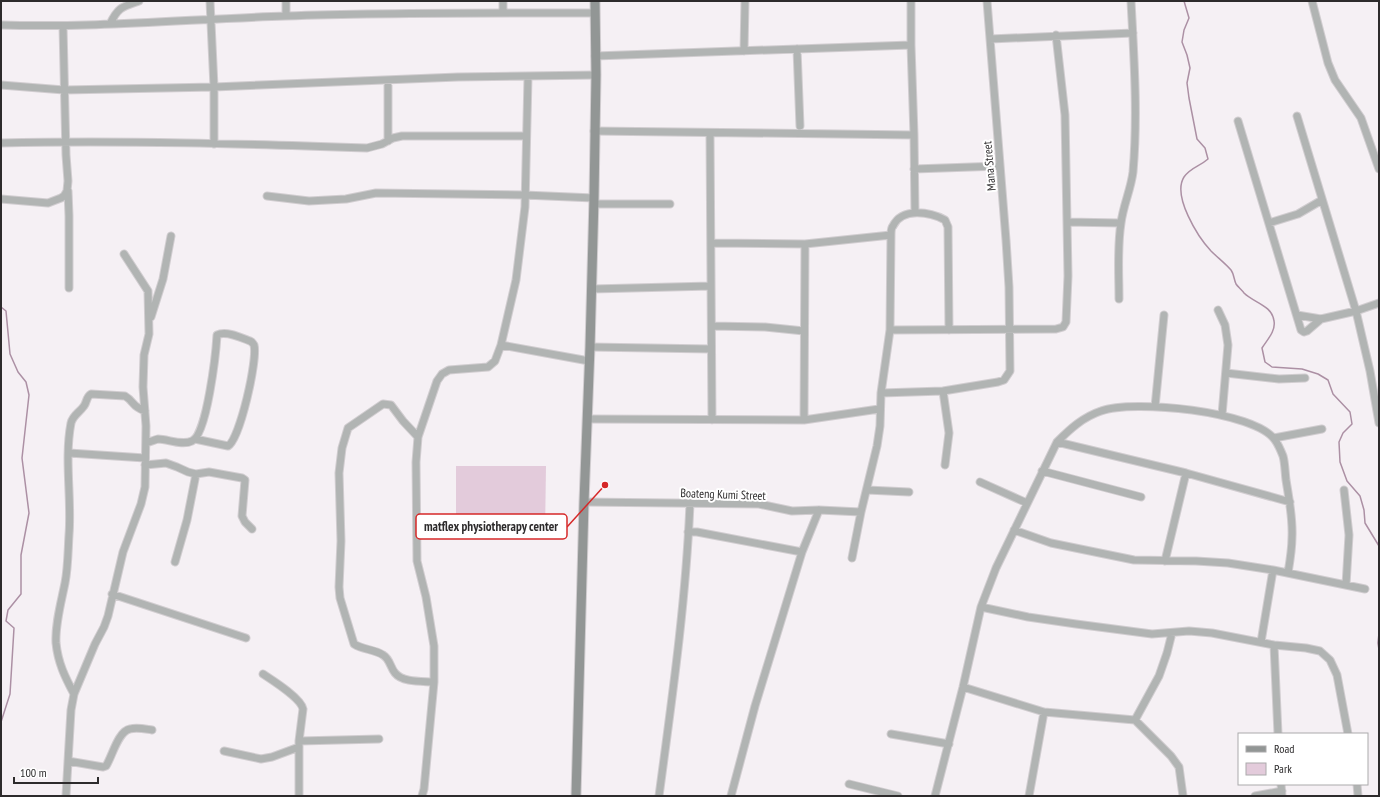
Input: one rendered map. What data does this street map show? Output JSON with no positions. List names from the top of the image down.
{
  "streets": {
    "street": ["Mana Street", "Boateng Kumi Street"]
  },
  "places": ["matflex physiotherapy center"],
  "legend": ["Road", "Park"],
  "scale_bar": "100 m"
}
